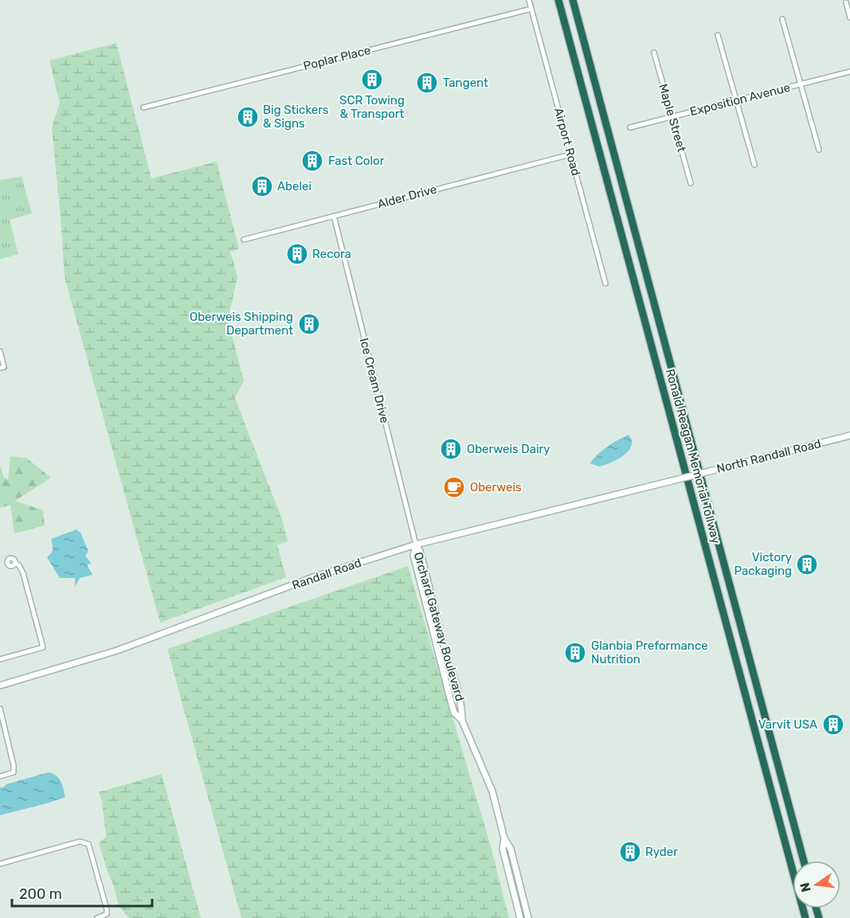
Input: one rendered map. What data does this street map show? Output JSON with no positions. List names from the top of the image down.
{
  "streets": {
    "highway": ["Ronald Reagan Memorial Tollway"],
    "main road": ["North Randall Road", "Randall Road", "Orchard Gateway Boulevard"],
    "street": [
      "Poplar Place",
      "Exposition Avenue",
      "Maple Street",
      "Airport Road",
      "Alder Drive",
      "Ice Cream Drive"
    ]
  },
  "crossings": [
    ["Poplar Place", "Airport Road"],
    ["Exposition Avenue", "Maple Street"],
    ["Airport Road", "Alder Drive"],
    ["Alder Drive", "Ice Cream Drive"],
    ["Ice Cream Drive", "Randall Road"],
    ["Ice Cream Drive", "Orchard Gateway Boulevard"],
    ["North Randall Road", "Randall Road"],
    ["Randall Road", "Orchard Gateway Boulevard"]
  ],
  "places": {
    "building": [
      "SCR Towing & Transport",
      "Tangent",
      "Big Stickers & Signs",
      "Fast Color",
      "Abelei",
      "Recora",
      "Oberweis Shipping Department",
      "Oberweis Dairy",
      "Victory Packaging",
      "Glanbia Preformance Nutrition",
      "Varvit USA",
      "Ryder"
    ],
    "cafe": ["Oberweis"]
  },
  "scale_bar": "200 m",
  "north": "left"
}
